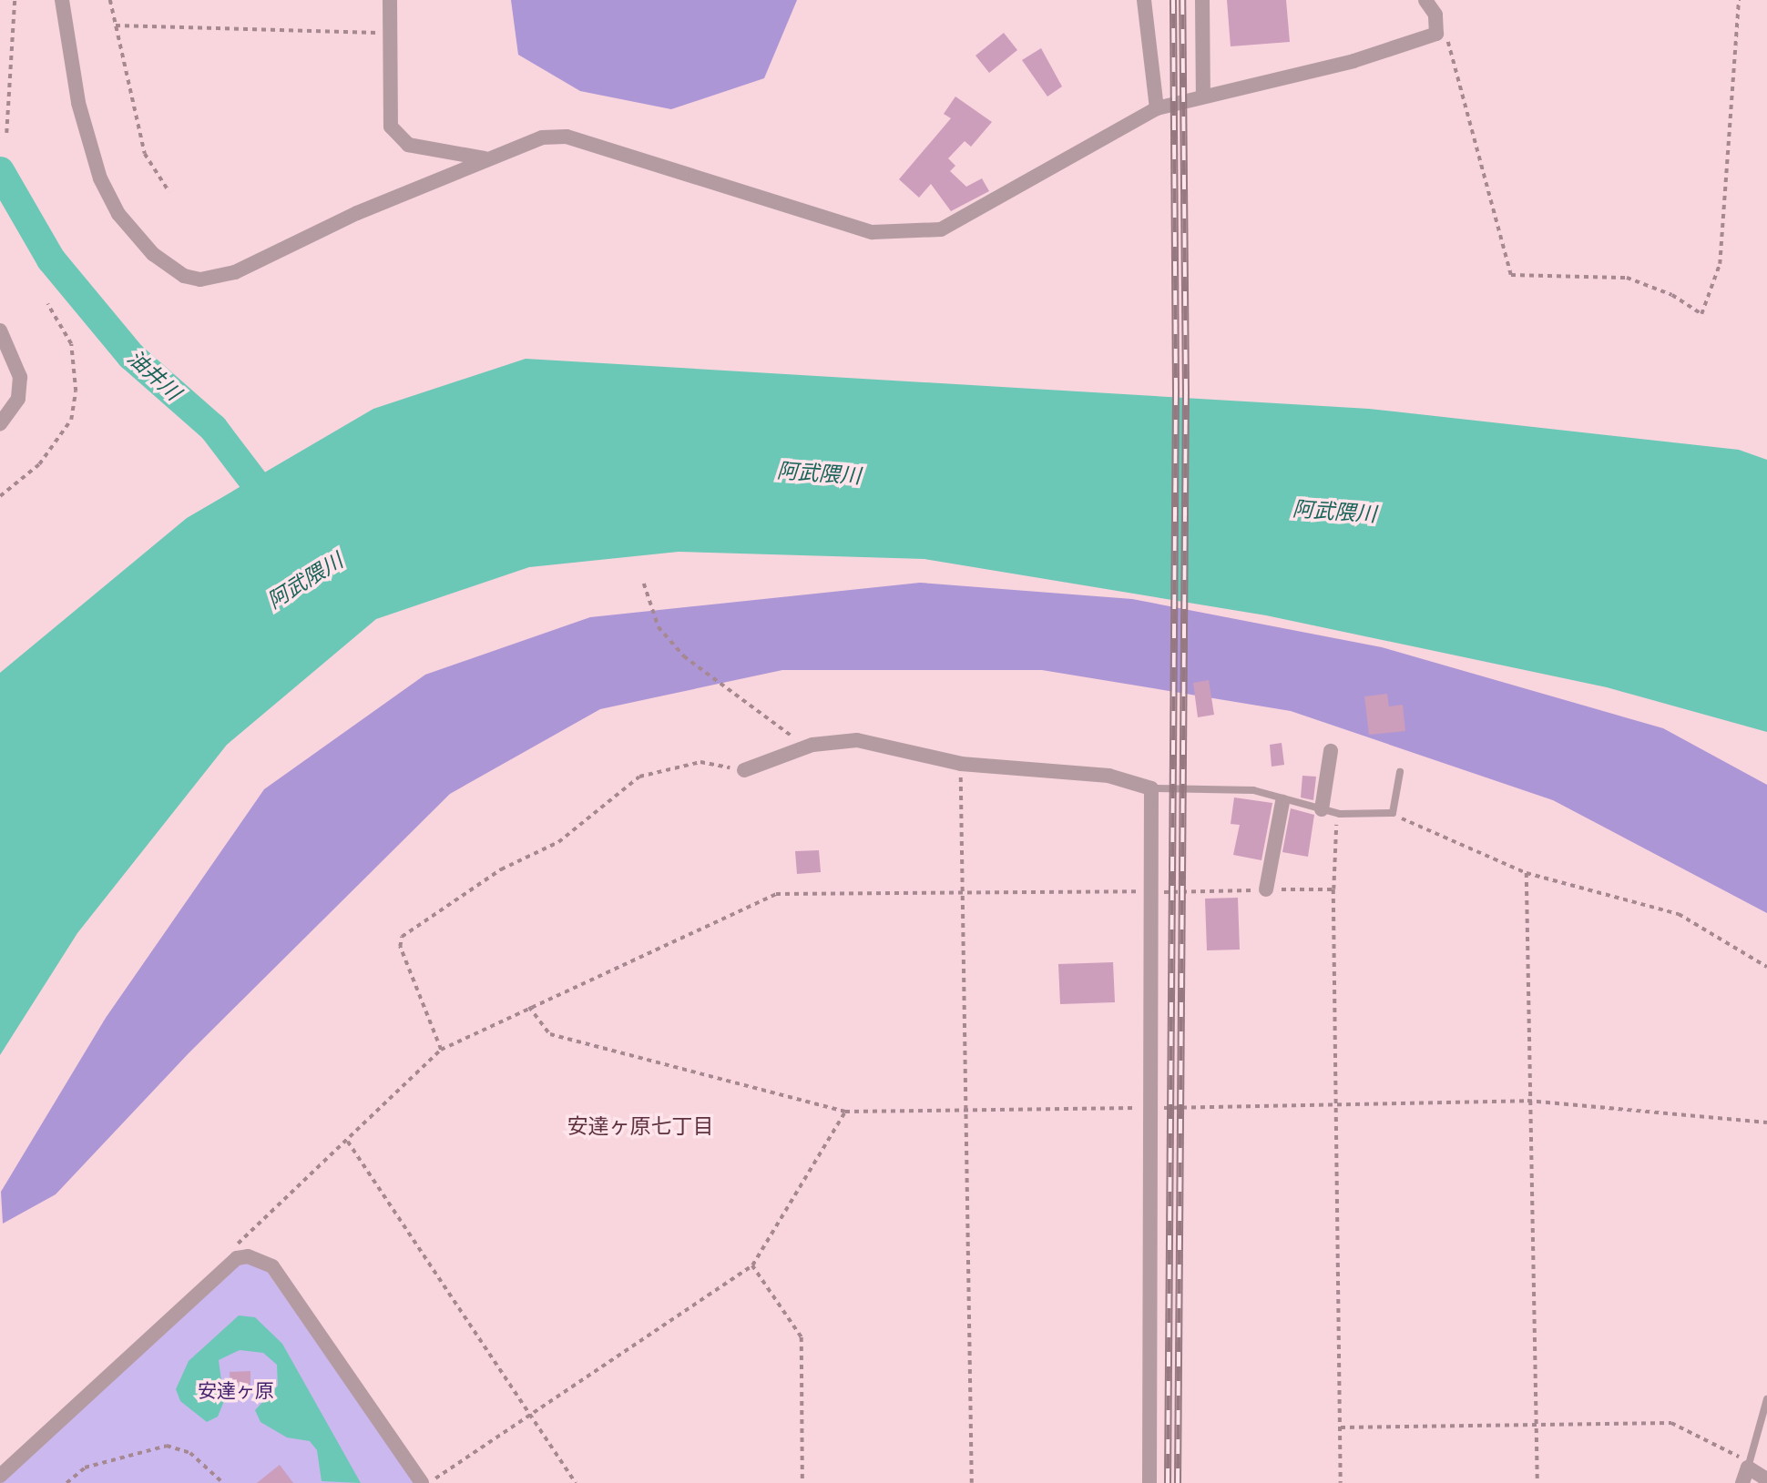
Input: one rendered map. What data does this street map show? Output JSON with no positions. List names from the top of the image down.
{
  "districts": ["安達ヶ原七丁目"],
  "water": ["油井川", "阿武隈川"],
  "parks": ["安達ヶ原"]
}
